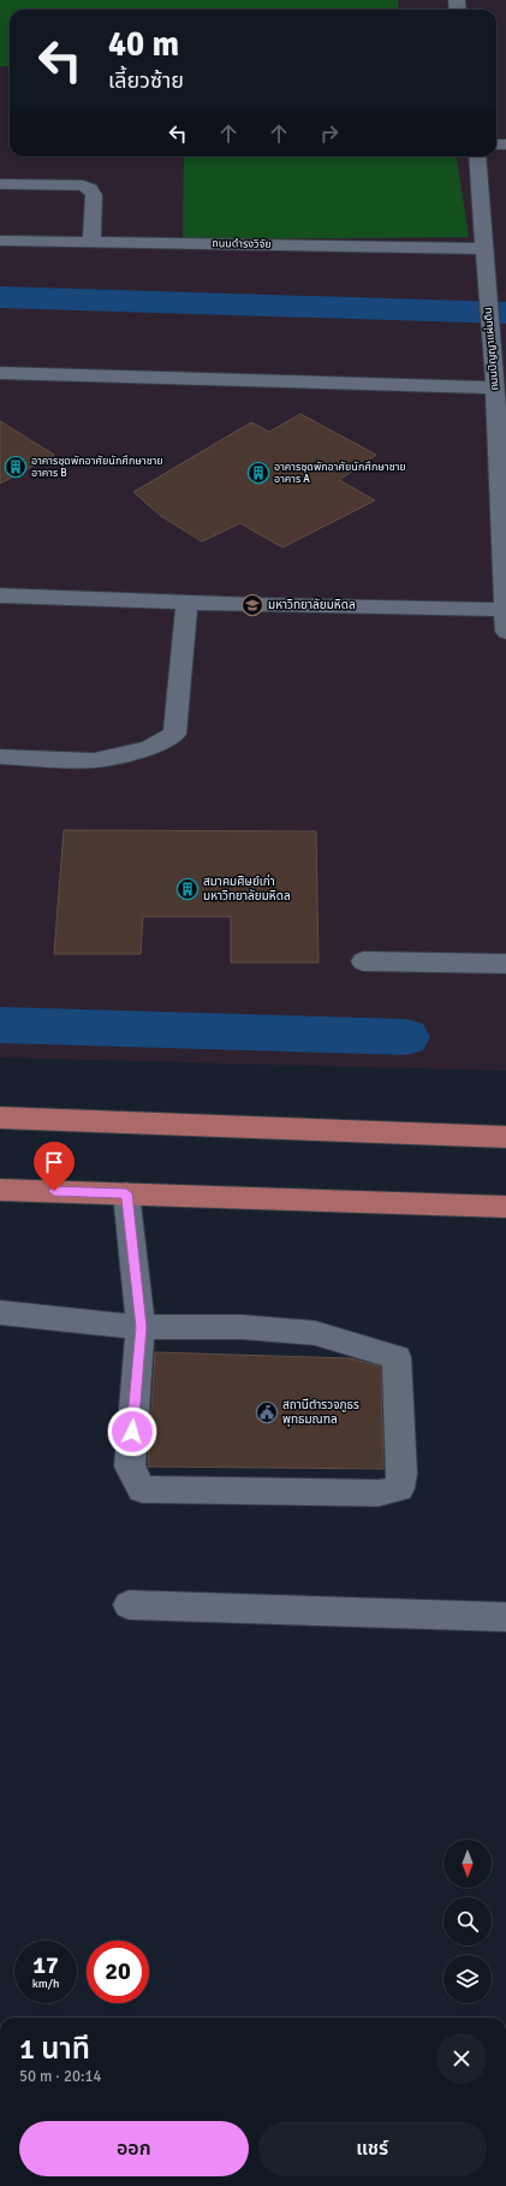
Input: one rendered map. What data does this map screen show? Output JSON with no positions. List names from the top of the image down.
{
  "streets": {
    "lane": ["ถนนดำรงวิจัย", "ถนนปัญญาแผ่นดิน"]
  },
  "crossings": [
    ["ถนนดำรงวิจัย", "ถนนปัญญาแผ่นดิน"]
  ],
  "places": {
    "building": ["อาคารชุดพักอาศัยนักศึกษาชาย อาคาร B", "อาคารชุดพักอาศัยนักศึกษาชาย อาคาร A", "สมาคมศิษย์เก่า มหาวิทยาลัยมหิดล"],
    "school or university": ["มหาวิทยาลัยมหิดล"],
    "public building": ["สถานีตำรวจภูธร พุทธมณฑล"]
  },
  "north": "bottom",
  "page": {
    "turn": ["40 m", "เลี้ยวซ้าย"],
    "speed": "17 km/h",
    "limit": "20",
    "heading": ["1 นาที", "50 m · 20:14"],
    "buttons": ["ออก", "แชร์"]
  }
}
